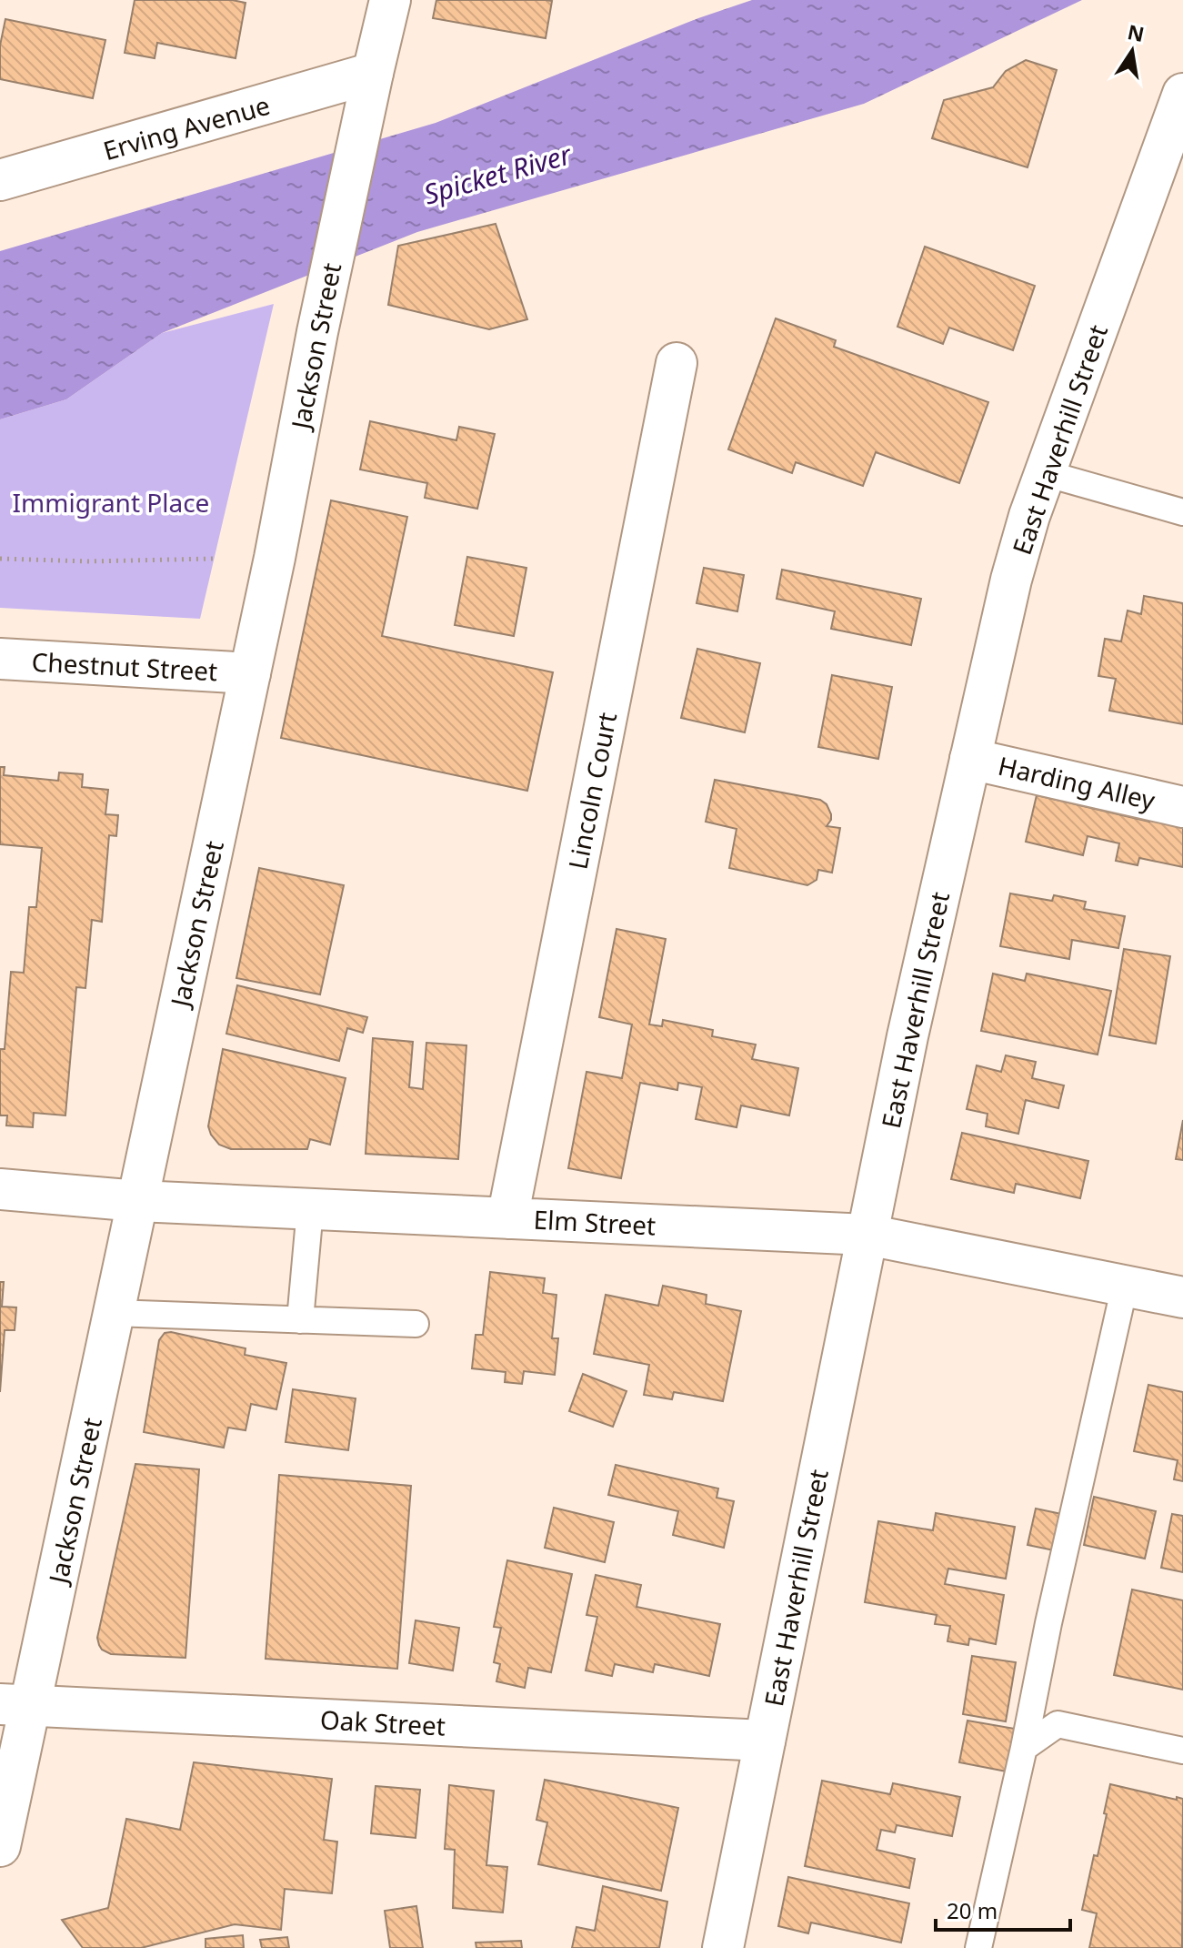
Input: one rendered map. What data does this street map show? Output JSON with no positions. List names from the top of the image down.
{
  "streets": {
    "main road": [
      "Erving Avenue",
      "Jackson Street",
      "East Haverhill Street",
      "Chestnut Street",
      "Harding Alley",
      "Lincoln Court",
      "Elm Street",
      "Oak Street"
    ]
  },
  "crossings": [
    ["Erving Avenue", "Jackson Street"],
    ["Jackson Street", "Chestnut Street"],
    ["Jackson Street", "Elm Street"],
    ["Jackson Street", "Oak Street"],
    ["East Haverhill Street", "Harding Alley"],
    ["East Haverhill Street", "Elm Street"],
    ["East Haverhill Street", "Oak Street"],
    ["Lincoln Court", "Elm Street"]
  ],
  "water": ["Spicket River"],
  "parks": ["Immigrant Place"],
  "scale_bar": "20 m",
  "north": "top"
}
